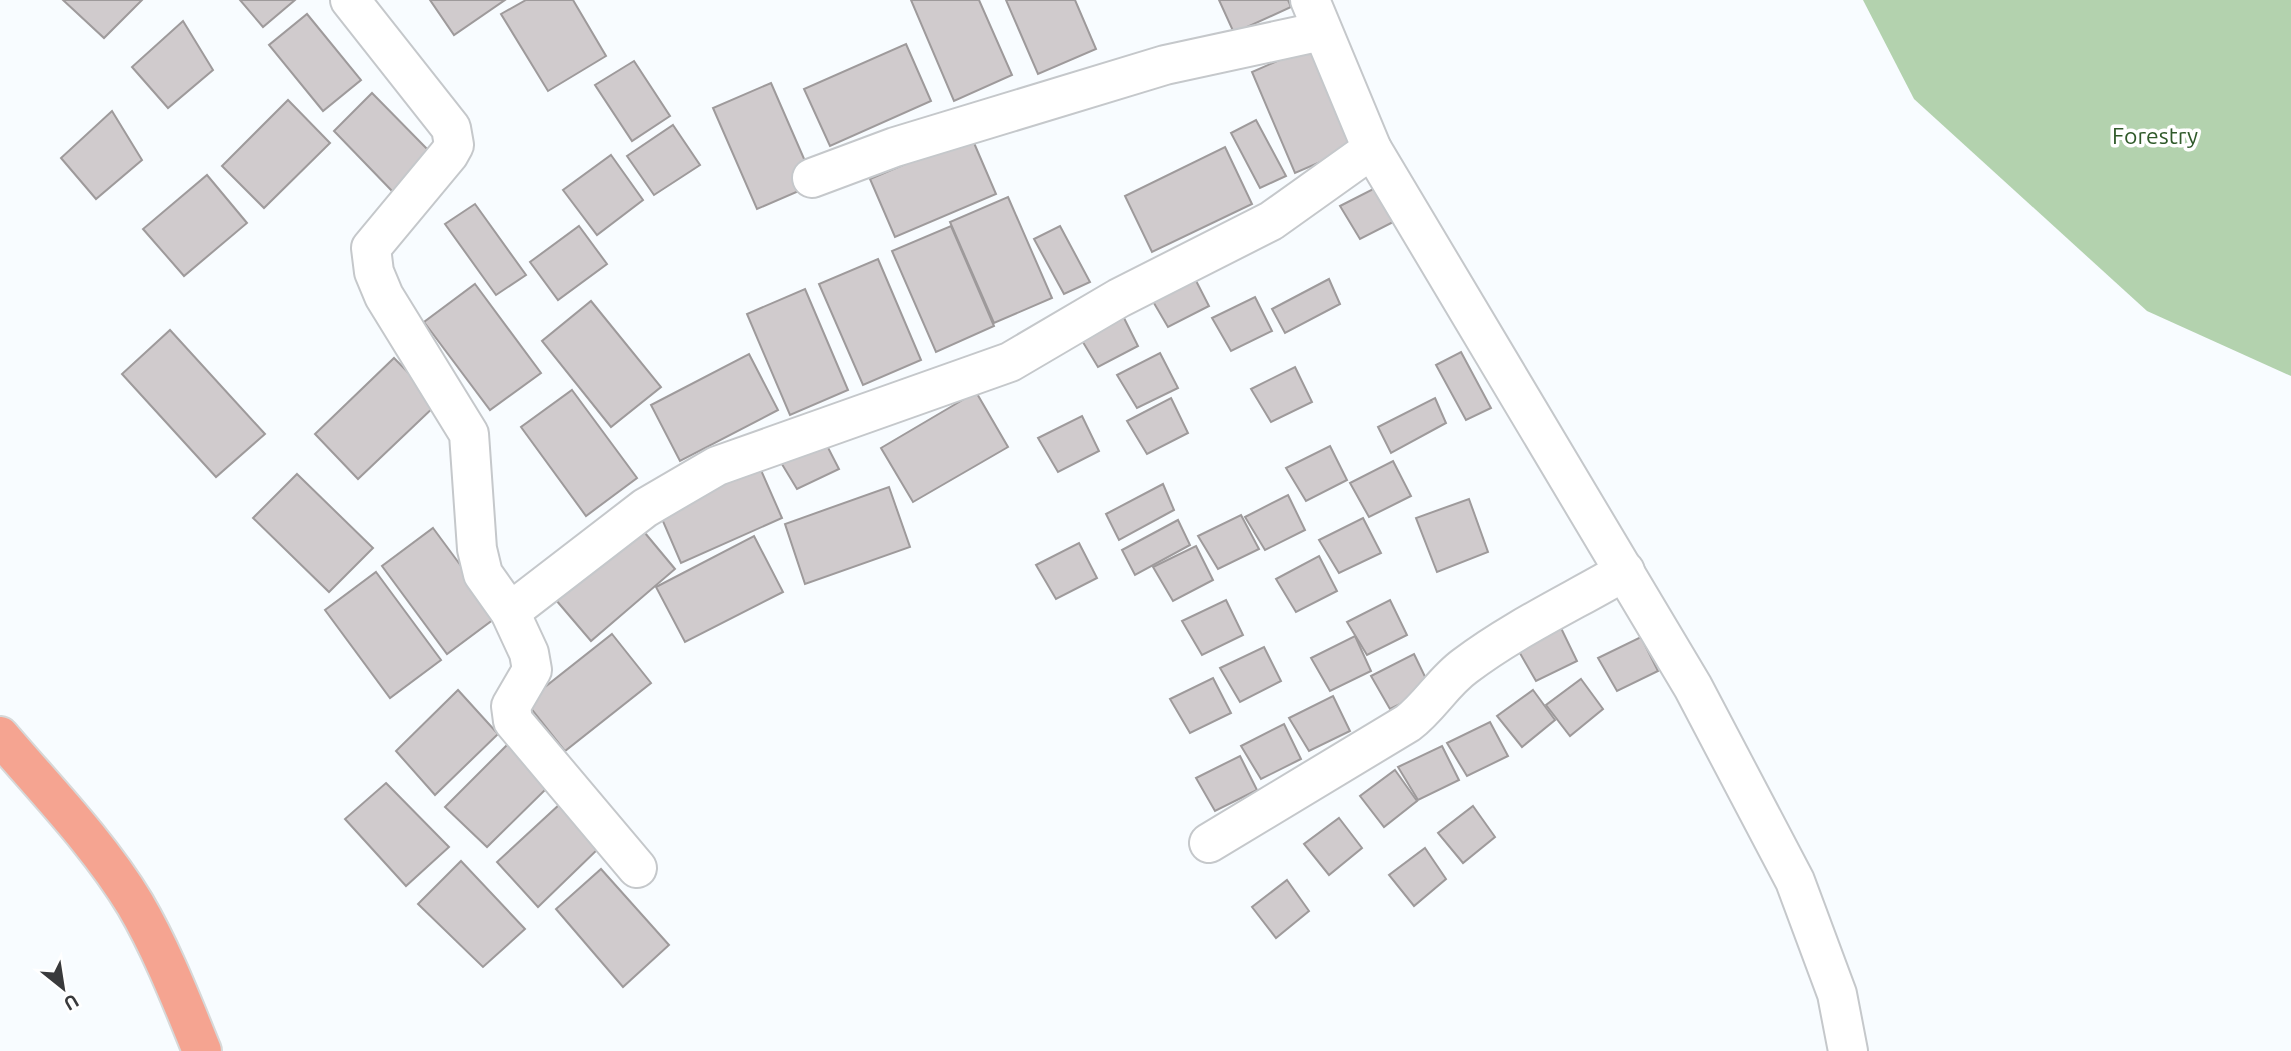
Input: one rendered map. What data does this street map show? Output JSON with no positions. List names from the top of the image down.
{
  "parks": ["Forestry"],
  "north": "bottom right"
}
